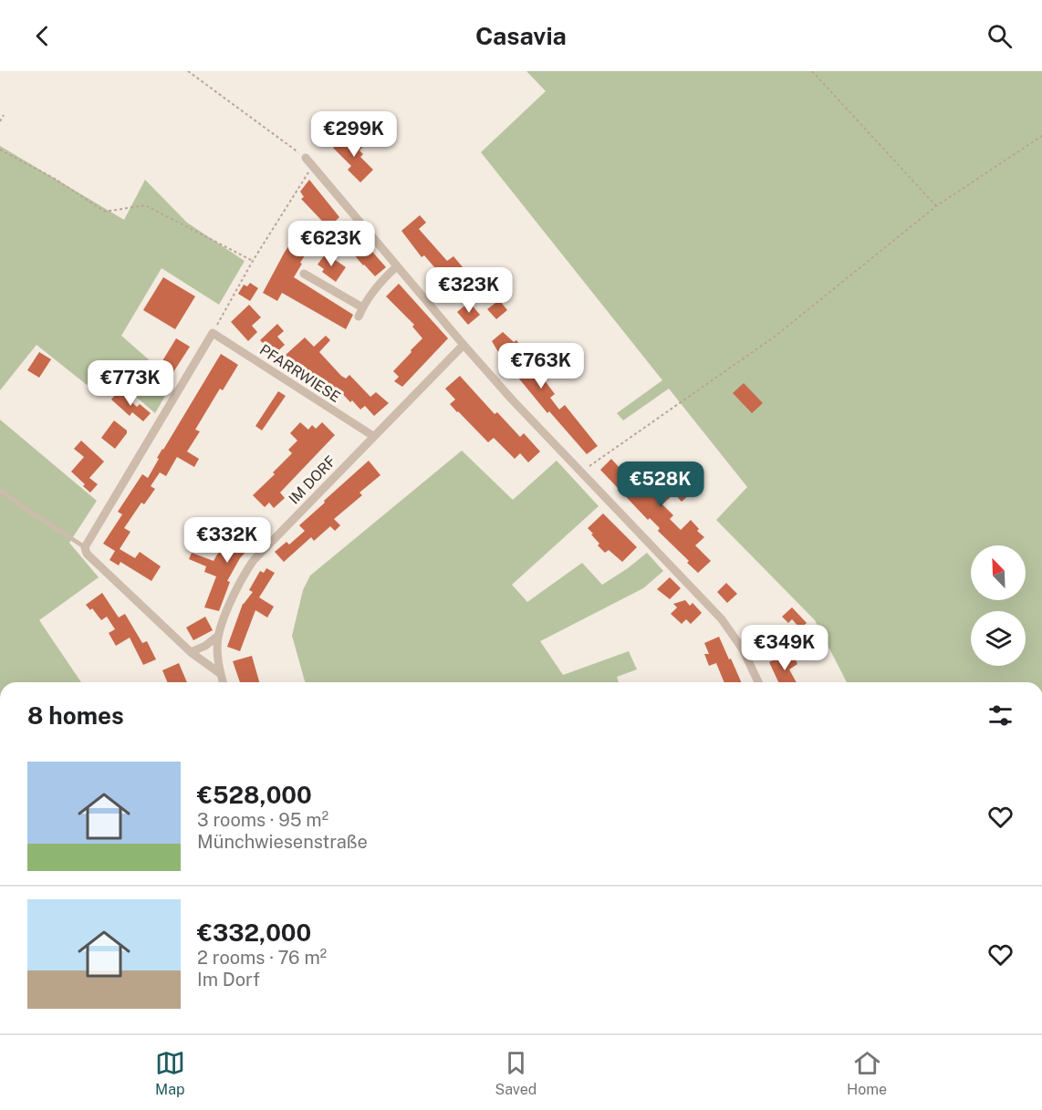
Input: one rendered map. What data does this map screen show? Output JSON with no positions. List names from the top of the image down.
{
  "streets": {
    "street": ["PFARRWIESE", "IM DORF"]
  },
  "crossings": [
    ["PFARRWIESE", "IM DORF"]
  ],
  "north": "top left",
  "page": {
    "header": "Casavia",
    "price": [
      "€299K",
      "€623K",
      "€323K",
      "€763K",
      "€773K",
      "€528K",
      "€332K",
      "€349K"
    ],
    "heading": "8 homes",
    "list": [
      {
        "name": "€528,000",
        "note": "3 rooms · 95 m² · Münchwiesenstraße"
      },
      {
        "name": "€332,000",
        "note": "2 rooms · 76 m² · Im Dorf"
      }
    ],
    "tabs": ["Map", "Saved", "Home"]
  }
}
